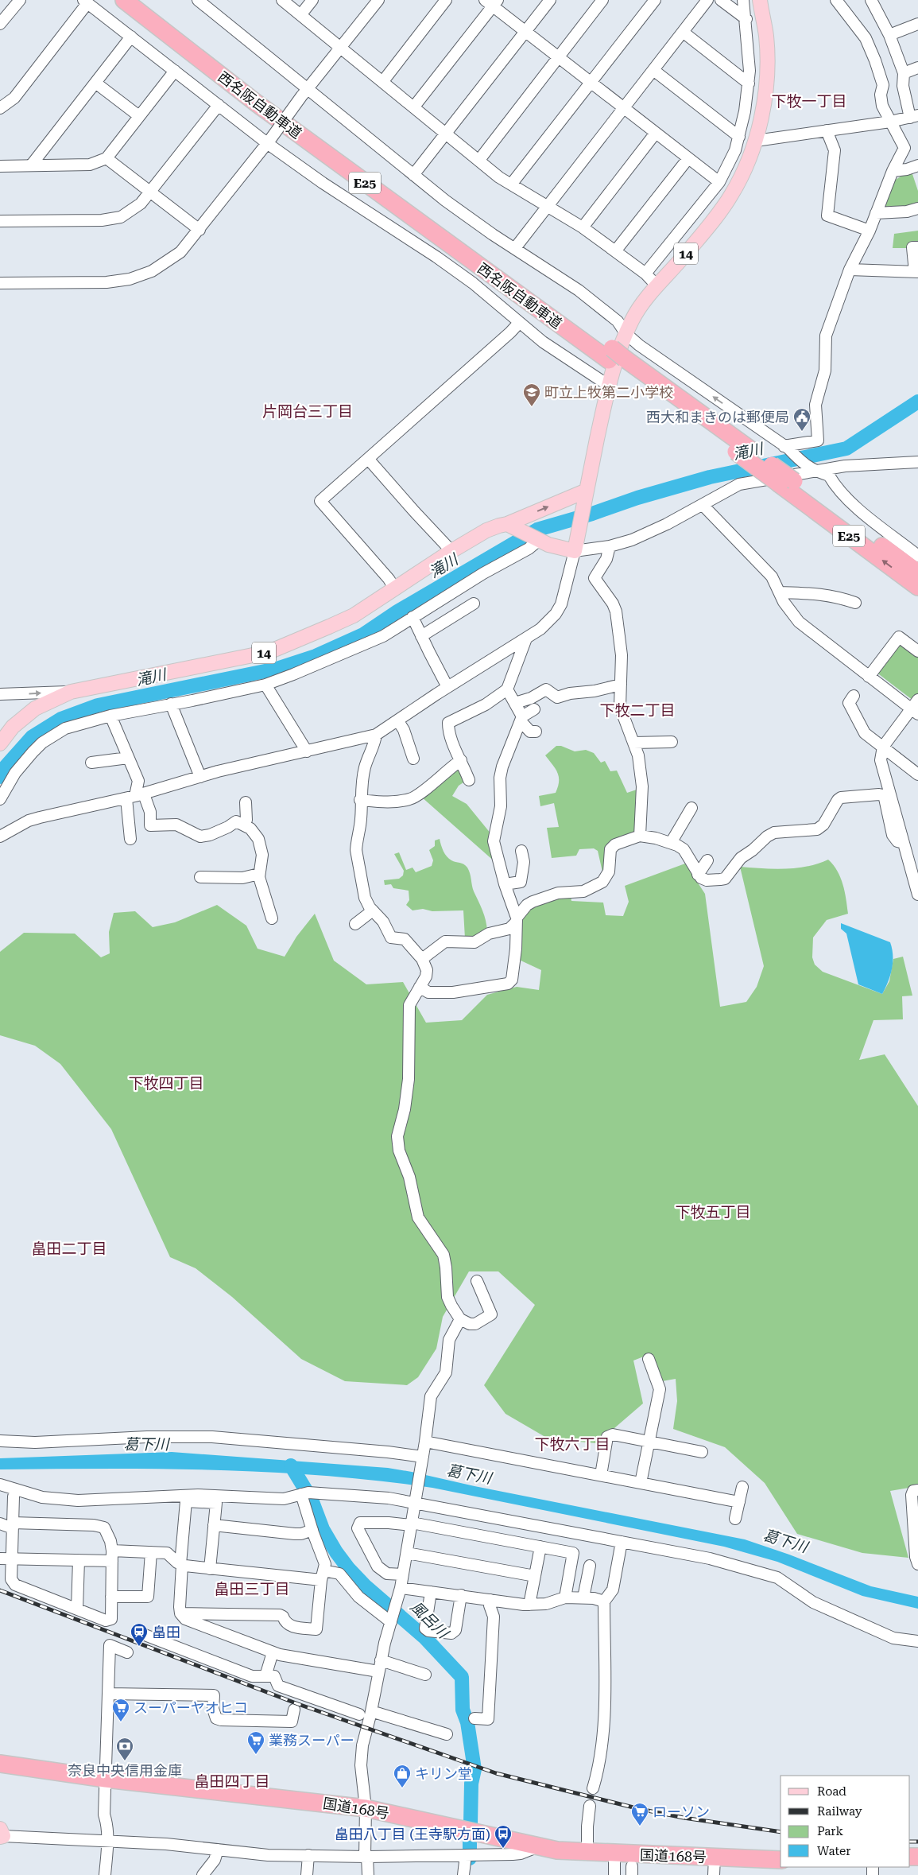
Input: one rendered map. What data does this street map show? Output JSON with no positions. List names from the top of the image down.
{
  "streets": {
    "highway": ["西名阪自動車道", "E25", "国道168号"],
    "main road": ["14"]
  },
  "districts": [
    "下牧一丁目",
    "片岡台三丁目",
    "下牧二丁目",
    "下牧四丁目",
    "下牧五丁目",
    "畠田二丁目",
    "下牧六丁目",
    "畠田三丁目",
    "畠田四丁目"
  ],
  "water": ["滝川", "葛下川", "風呂川"],
  "places": {
    "school or university": ["町立上牧第二小学校"],
    "public building": ["西大和まきのは郵便局"],
    "station": ["畠田"],
    "supermarket": ["スーパーヤオヒコ", "業務スーパー", "ローソン"],
    "bank": ["奈良中央信用金庫"],
    "shop": ["キリン堂"],
    "bus stop": ["畠田八丁目 (王寺駅方面)"]
  },
  "legend": [
    "Road",
    "Railway",
    "Park",
    "Water"
  ]
}
